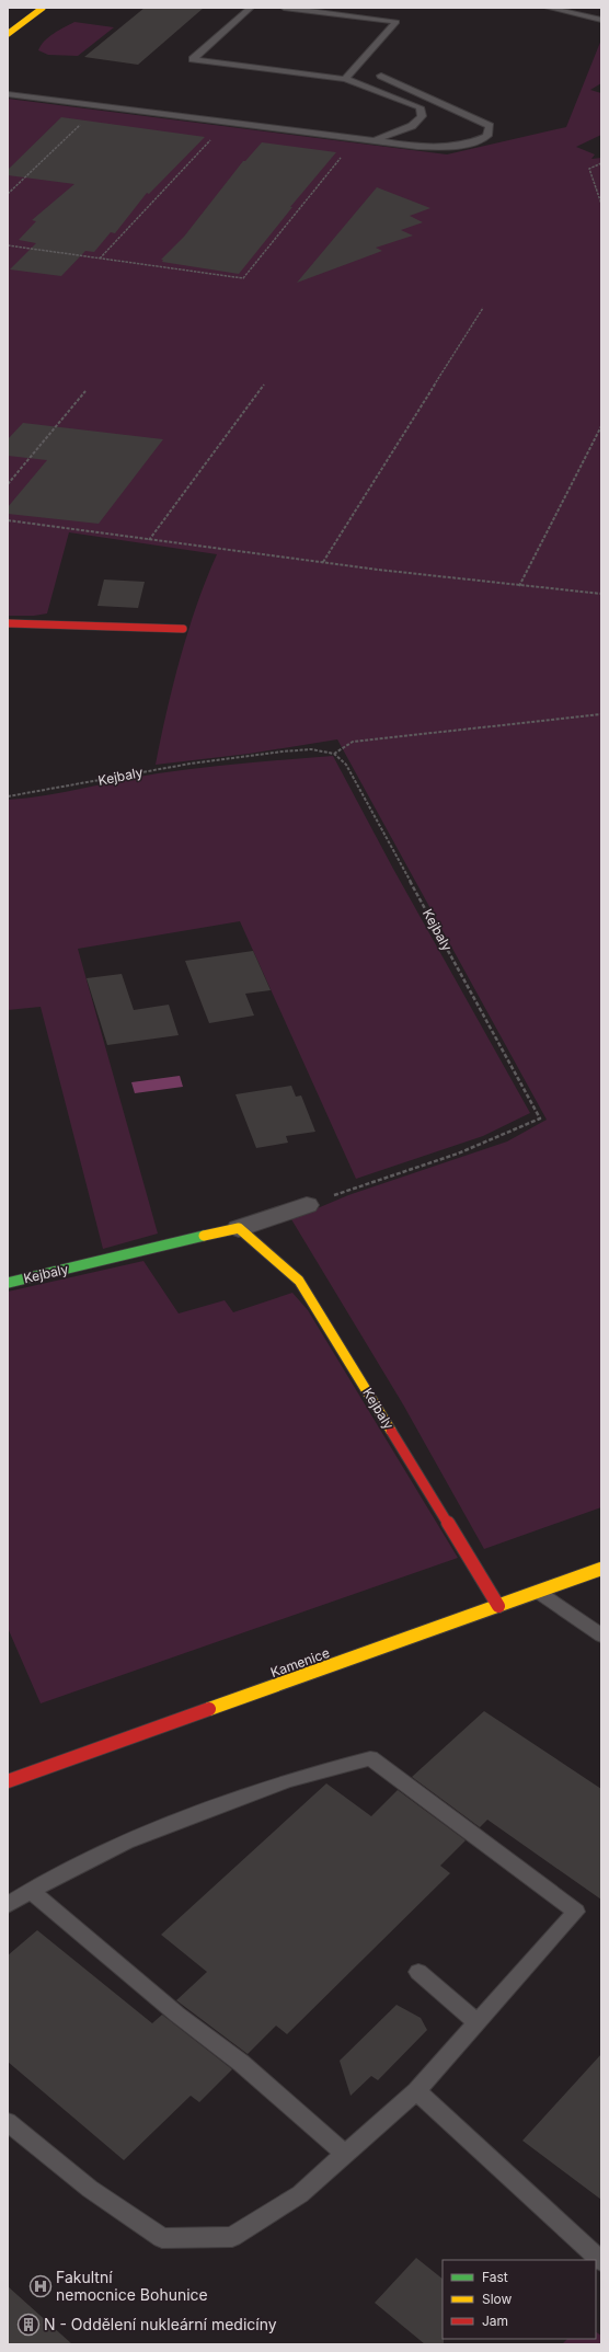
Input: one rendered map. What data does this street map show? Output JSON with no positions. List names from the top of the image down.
{
  "streets": {
    "street": ["Kejbaly", "Kamenice"]
  },
  "crossings": [
    ["Kejbaly", "Kamenice"]
  ],
  "places": {
    "hospital": ["Fakultní nemocnice Bohunice"],
    "building": ["N - Oddělení nukleární medicíny"]
  },
  "legend": ["Fast", "Slow", "Jam"]
}
